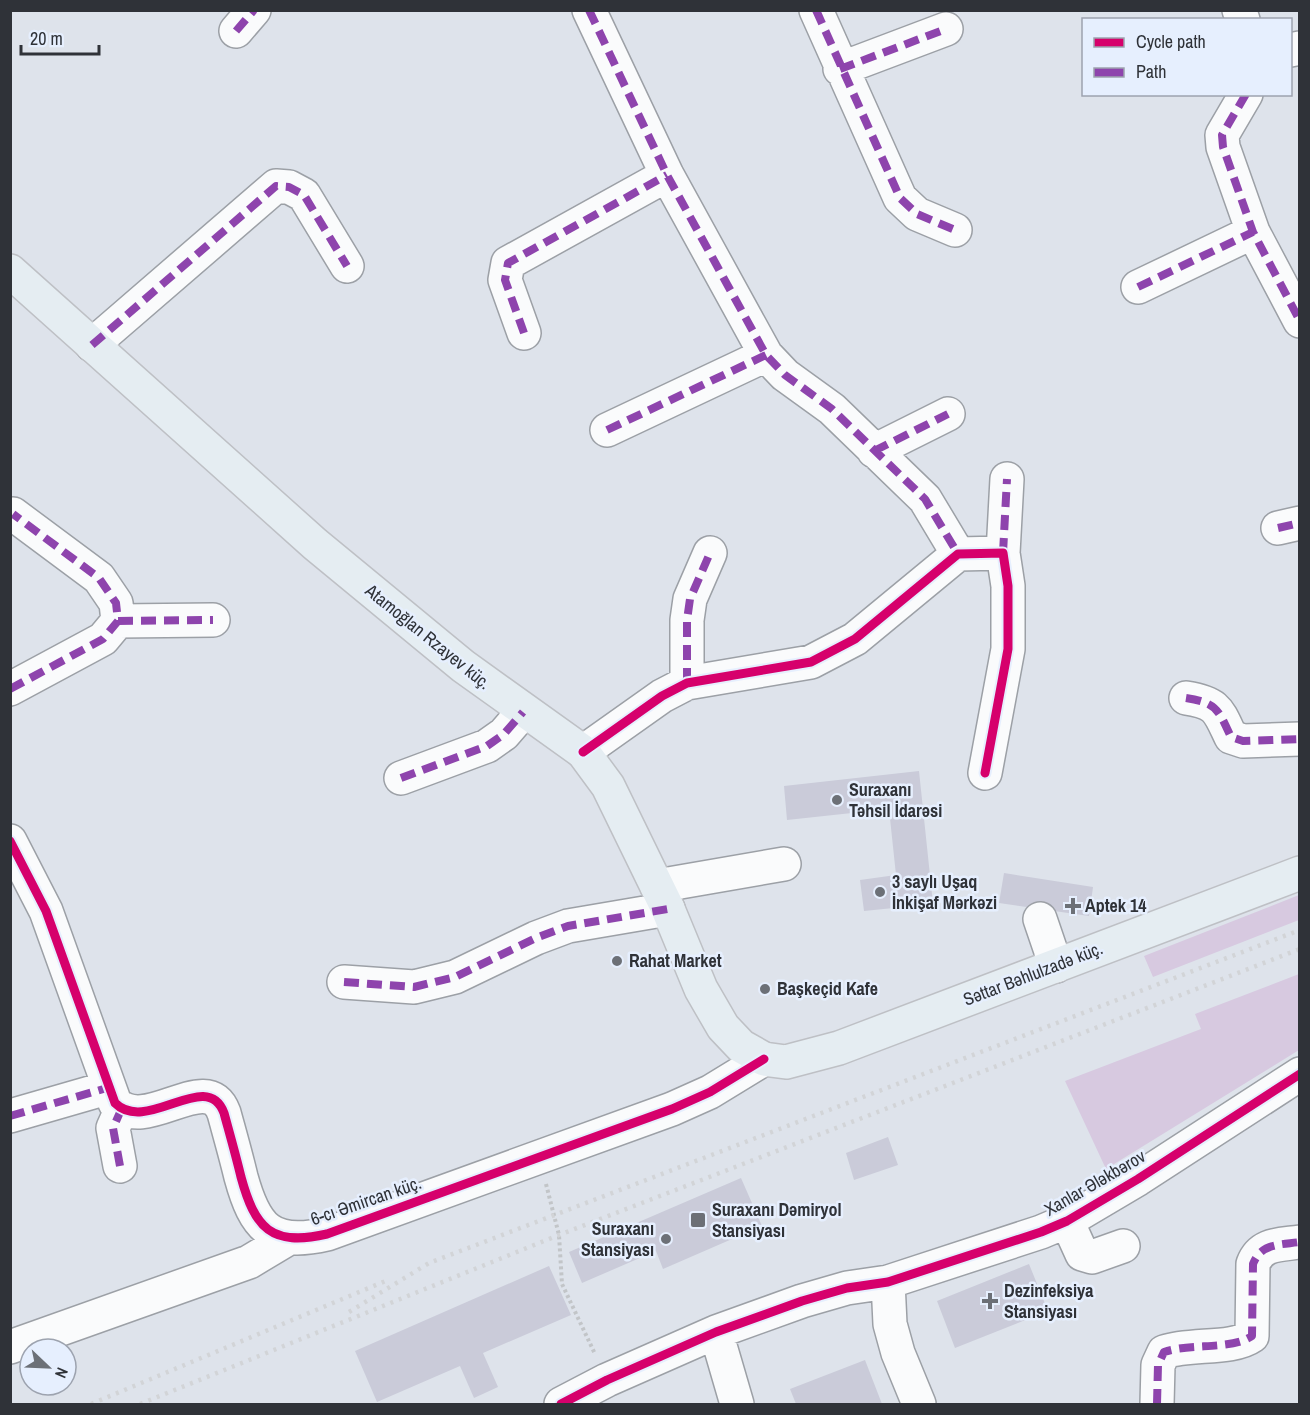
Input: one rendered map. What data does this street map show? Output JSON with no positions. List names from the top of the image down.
{
  "streets": {
    "main road": ["Atamoğlan Rzayev küç.", "Səttar Bəhlulzadə küç."],
    "street": ["Xanlar Ələkbərov", "6-cı Əmircan küç."]
  },
  "crossings": [
    ["Atamoğlan Rzayev küç.", "Səttar Bəhlulzadə küç."],
    ["Atamoğlan Rzayev küç.", "6-cı Əmircan küç."],
    ["Səttar Bəhlulzadə küç.", "6-cı Əmircan küç."]
  ],
  "places": {
    "other": [
      "Suraxanı Təhsil İdarəsi",
      "3 saylı Uşaq İnkişaf Mərkəzi",
      "Rahat Market",
      "Başkeçid Kafe",
      "Suraxanı Stansiyası"
    ],
    "health": ["Aptek 14", "Dezinfeksiya Stansiyası"],
    "transit": ["Suraxanı Dəmiryol Stansiyası"]
  },
  "legend": ["Cycle path", "Path"],
  "scale_bar": "20 m",
  "north": "bottom right"
}
